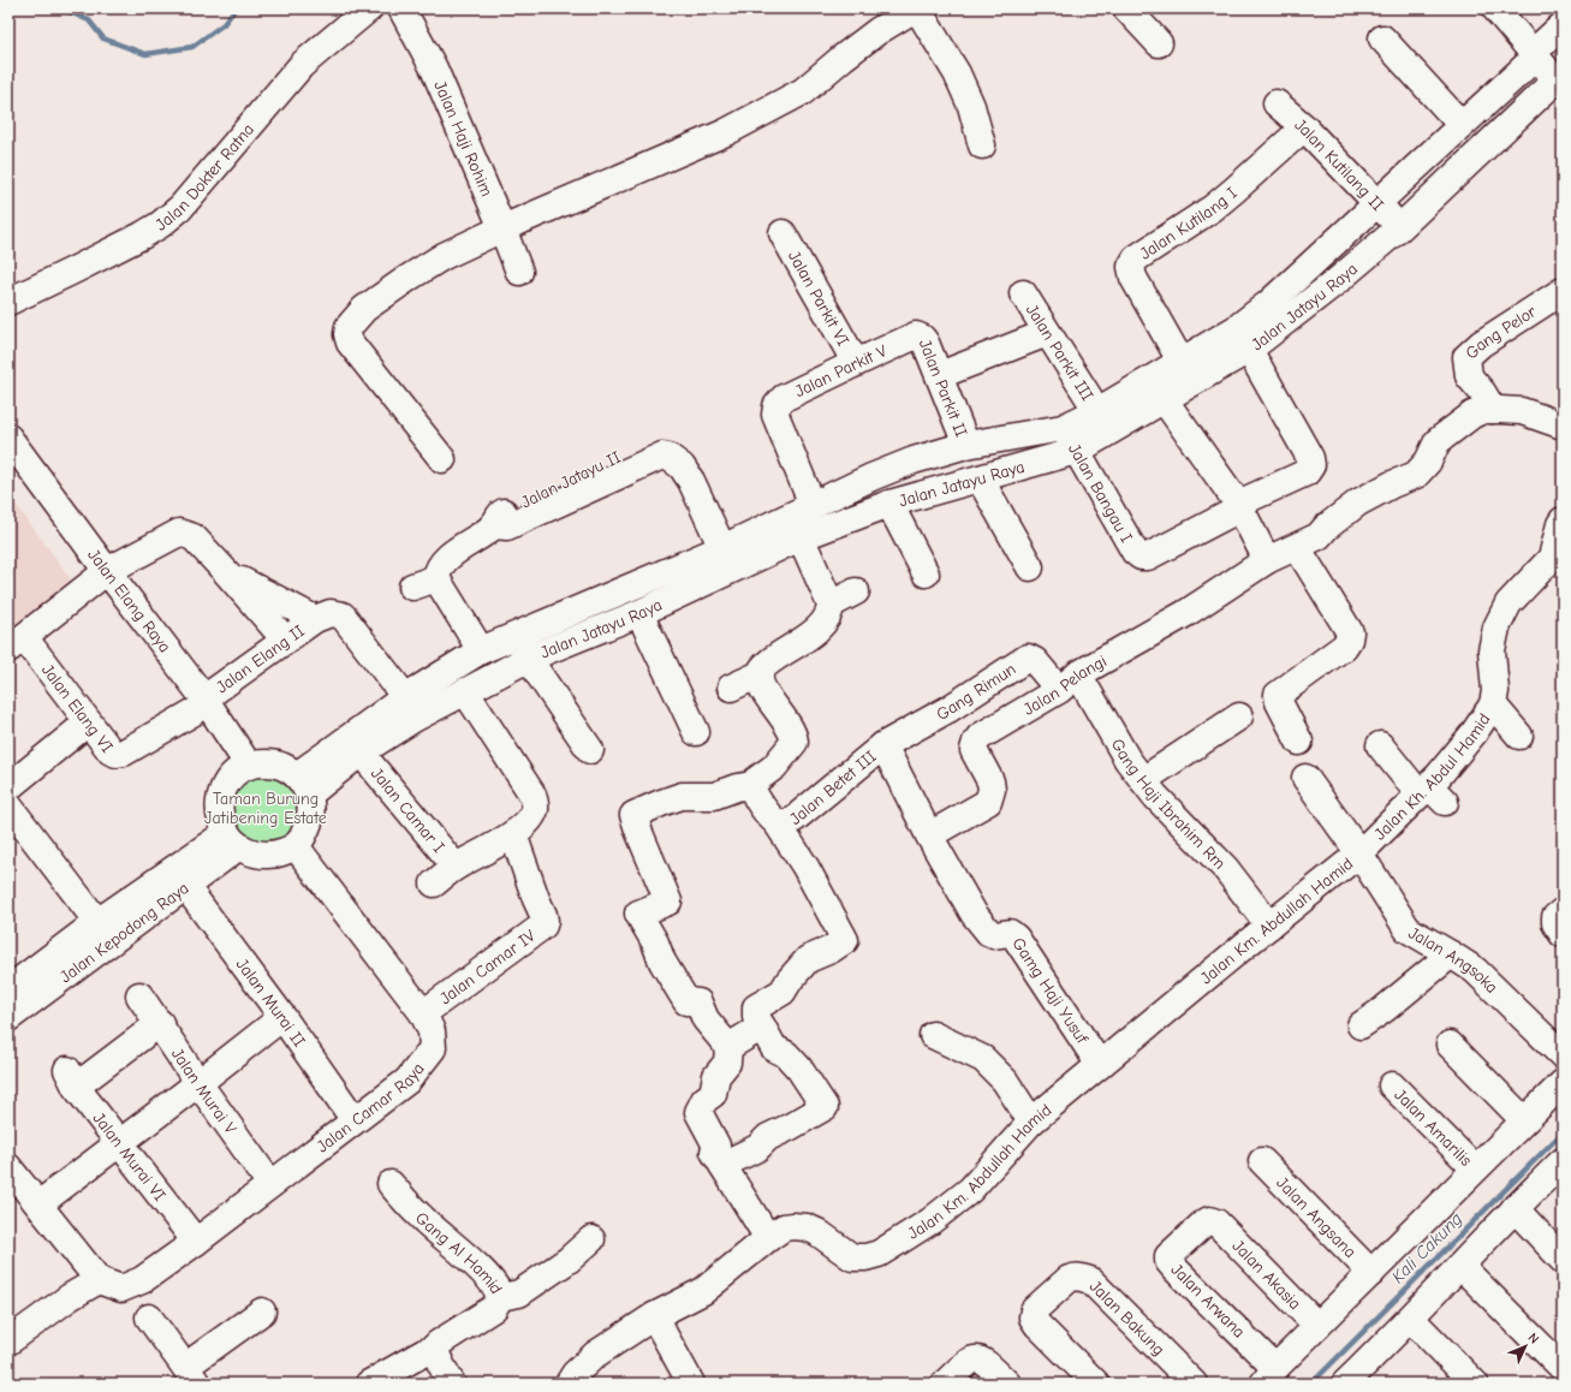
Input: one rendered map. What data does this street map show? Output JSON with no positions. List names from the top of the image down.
{
  "streets": {
    "street": [
      "Jalan Haji Rohim",
      "Jalan Kutilang II",
      "Jalan Dokter Ratna",
      "Jalan Kutilang I",
      "Jalan Parkit VI",
      "Jalan Jatayu Raya",
      "Gang Pelor",
      "Jalan Parkit III",
      "Jalan Parkit V",
      "Jalan Parkit II",
      "Jalan Jatayu II",
      "Jalan Bangau I",
      "Jalan Elang Raya",
      "Jalan Elang II",
      "Jalan Pelangi",
      "Gang Rimun",
      "Jalan Elang VI",
      "Jalan Kh. Abdul Hamid",
      "Jalan Betet III",
      "Gang Haji Ibrahim Rm",
      "Jalan Camar I",
      "Jalan Km. Abdullah Hamid",
      "Jalan Kepodong Raya",
      "Jalan Angsoka",
      "Jalan Camar IV",
      "Gamg Haji Yusuf",
      "Jalan Murai II",
      "Jalan Murai V",
      "Jalan Camar Raya",
      "Jalan Amarilis",
      "Jalan Murai VI",
      "Jalan Angsana",
      "Gang Al Hamid",
      "Jalan Akasia",
      "Jalan Arwana",
      "Jalan Bakung"
    ]
  },
  "crossings": [
    ["Jalan Kutilang II", "Jalan Kutilang I"],
    ["Jalan Kutilang II", "Jalan Jatayu Raya"],
    ["Jalan Kutilang I", "Jalan Jatayu Raya"],
    ["Jalan Parkit VI", "Jalan Parkit V"],
    ["Jalan Jatayu Raya", "Jalan Parkit III"],
    ["Jalan Jatayu Raya", "Jalan Parkit V"],
    ["Jalan Jatayu Raya", "Jalan Parkit II"],
    ["Jalan Jatayu Raya", "Jalan Jatayu II"],
    ["Jalan Jatayu Raya", "Jalan Bangau I"],
    ["Jalan Jatayu Raya", "Jalan Elang Raya"],
    ["Jalan Jatayu Raya", "Jalan Camar I"],
    ["Jalan Jatayu Raya", "Jalan Kepodong Raya"],
    ["Jalan Jatayu Raya", "Jalan Camar Raya"],
    ["Gang Pelor", "Jalan Pelangi"],
    ["Jalan Parkit V", "Jalan Parkit II"],
    ["Jalan Elang Raya", "Jalan Elang II"],
    ["Jalan Elang Raya", "Jalan Elang VI"],
    ["Jalan Elang Raya", "Jalan Kepodong Raya"],
    ["Jalan Elang Raya", "Jalan Camar Raya"],
    ["Jalan Elang II", "Jalan Elang VI"],
    ["Jalan Pelangi", "Gang Rimun"],
    ["Jalan Pelangi", "Jalan Betet III"],
    ["Jalan Pelangi", "Gang Haji Ibrahim Rm"],
    ["Jalan Pelangi", "Gamg Haji Yusuf"],
    ["Gang Rimun", "Jalan Betet III"],
    ["Gang Rimun", "Gang Haji Ibrahim Rm"],
    ["Jalan Kh. Abdul Hamid", "Jalan Km. Abdullah Hamid"],
    ["Jalan Kh. Abdul Hamid", "Jalan Angsoka"],
    ["Jalan Betet III", "Gamg Haji Yusuf"],
    ["Gang Haji Ibrahim Rm", "Jalan Km. Abdullah Hamid"],
    ["Jalan Km. Abdullah Hamid", "Jalan Angsoka"],
    ["Jalan Km. Abdullah Hamid", "Gamg Haji Yusuf"],
    ["Jalan Kepodong Raya", "Jalan Murai II"],
    ["Jalan Kepodong Raya", "Jalan Camar Raya"],
    ["Jalan Camar IV", "Jalan Camar Raya"],
    ["Jalan Murai II", "Jalan Camar Raya"],
    ["Jalan Murai V", "Jalan Camar Raya"],
    ["Jalan Murai V", "Jalan Murai VI"],
    ["Jalan Camar Raya", "Jalan Murai VI"],
    ["Jalan Akasia", "Jalan Arwana"]
  ],
  "water": ["Kali Cakung"],
  "parks": ["Taman Burung Jatibening Estate"],
  "north": "top right"
}
